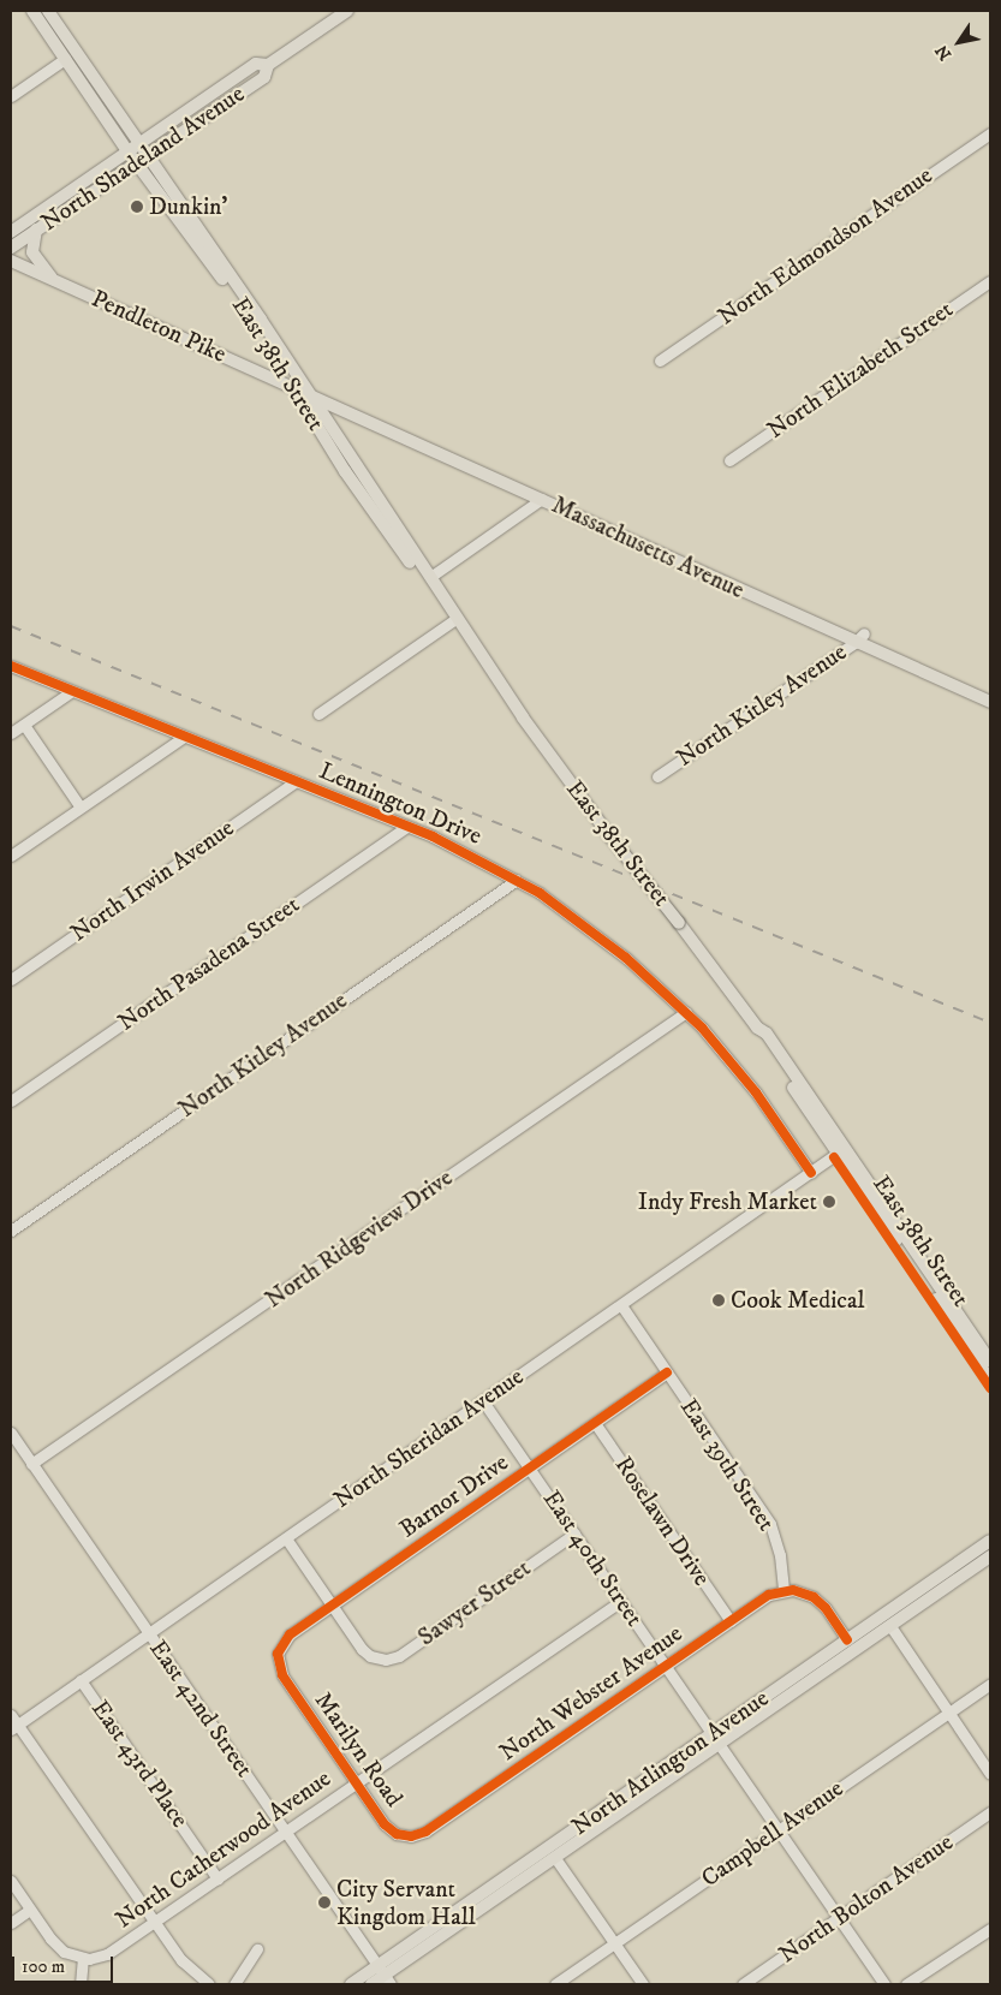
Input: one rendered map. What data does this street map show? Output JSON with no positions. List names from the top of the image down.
{
  "streets": {
    "main road": [
      "North Shadeland Avenue",
      "Pendleton Pike",
      "East 38th Street",
      "Massachusetts Avenue",
      "North Arlington Avenue"
    ],
    "street": [
      "North Edmondson Avenue",
      "North Elizabeth Street",
      "North Kitley Avenue",
      "Lennington Drive",
      "North Irwin Avenue",
      "North Pasadena Street",
      "North Ridgeview Drive",
      "North Sheridan Avenue",
      "East 39th Street",
      "Barnor Drive",
      "Roselawn Drive",
      "East 40th Street",
      "Sawyer Street",
      "North Webster Avenue",
      "East 42nd Street",
      "Marilyn Road",
      "East 43rd Place",
      "Campbell Avenue",
      "North Catherwood Avenue",
      "North Bolton Avenue"
    ]
  },
  "crossings": [
    ["North Shadeland Avenue", "East 38th Street"],
    ["Pendleton Pike", "East 38th Street"],
    ["Pendleton Pike", "Massachusetts Avenue"],
    ["East 38th Street", "Massachusetts Avenue"],
    ["East 38th Street", "North Sheridan Avenue"],
    ["Massachusetts Avenue", "North Kitley Avenue"],
    ["North Kitley Avenue", "Lennington Drive"],
    ["Lennington Drive", "North Irwin Avenue"],
    ["Lennington Drive", "North Pasadena Street"],
    ["Lennington Drive", "North Ridgeview Drive"],
    ["Lennington Drive", "North Sheridan Avenue"],
    ["North Ridgeview Drive", "East 42nd Street"],
    ["North Sheridan Avenue", "East 39th Street"],
    ["North Sheridan Avenue", "East 40th Street"],
    ["North Sheridan Avenue", "East 42nd Street"],
    ["North Sheridan Avenue", "East 43rd Place"],
    ["East 39th Street", "Barnor Drive"],
    ["East 39th Street", "North Webster Avenue"],
    ["Barnor Drive", "Roselawn Drive"],
    ["Barnor Drive", "East 40th Street"],
    ["Barnor Drive", "Sawyer Street"],
    ["Barnor Drive", "Marilyn Road"],
    ["Roselawn Drive", "North Webster Avenue"],
    ["East 40th Street", "Sawyer Street"],
    ["East 40th Street", "North Webster Avenue"],
    ["East 40th Street", "North Arlington Avenue"],
    ["East 40th Street", "Campbell Avenue"],
    ["East 40th Street", "North Catherwood Avenue"],
    ["East 40th Street", "North Bolton Avenue"],
    ["North Webster Avenue", "Marilyn Road"],
    ["East 42nd Street", "North Arlington Avenue"],
    ["East 42nd Street", "North Catherwood Avenue"],
    ["Marilyn Road", "North Catherwood Avenue"],
    ["East 43rd Place", "North Catherwood Avenue"]
  ],
  "places": [
    "Dunkin'",
    "Indy Fresh Market",
    "Cook Medical",
    "City Servant Kingdom Hall"
  ],
  "scale_bar": "100 m",
  "north": "bottom left"
}
